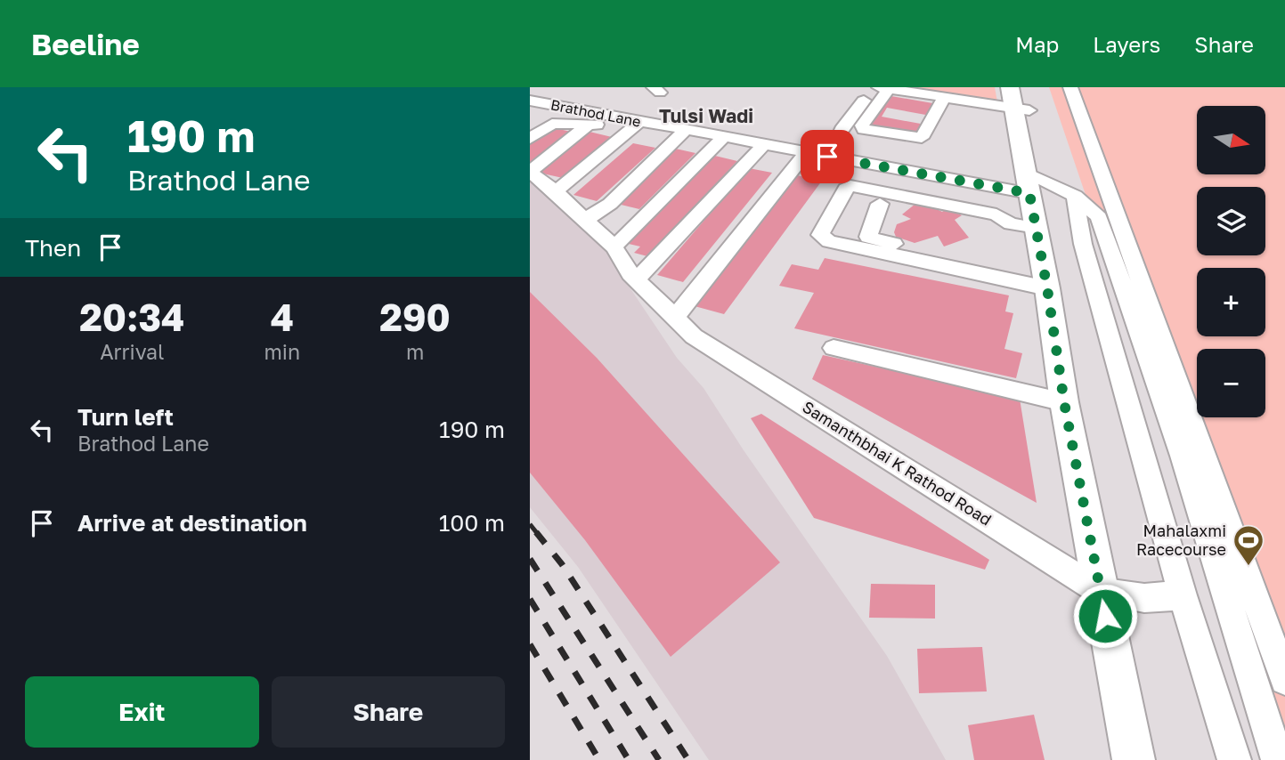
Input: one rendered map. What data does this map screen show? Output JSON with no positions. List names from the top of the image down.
{
  "streets": {
    "street": ["Brathod Lane", "Samanthbhai K Rathod Road"]
  },
  "districts": ["Tulsi Wadi"],
  "places": {
    "sports": ["Mahalaxmi Racecourse"]
  },
  "north": "right",
  "page": {
    "header": "Beeline",
    "nav": ["Map", "Layers", "Share"],
    "turn": ["190 m", "Brathod Lane"],
    "map_buttons": ["+", "−"],
    "then": "Then",
    "eta": [
      "20:34",
      "Arrival",
      "4",
      "min",
      "290",
      "m"
    ],
    "list": [
      {
        "name": "Turn left",
        "note": "Brathod Lane",
        "value": "190 m"
      },
      {
        "name": "Arrive at destination",
        "value": "100 m"
      }
    ],
    "buttons": ["Exit", "Share"]
  }
}
